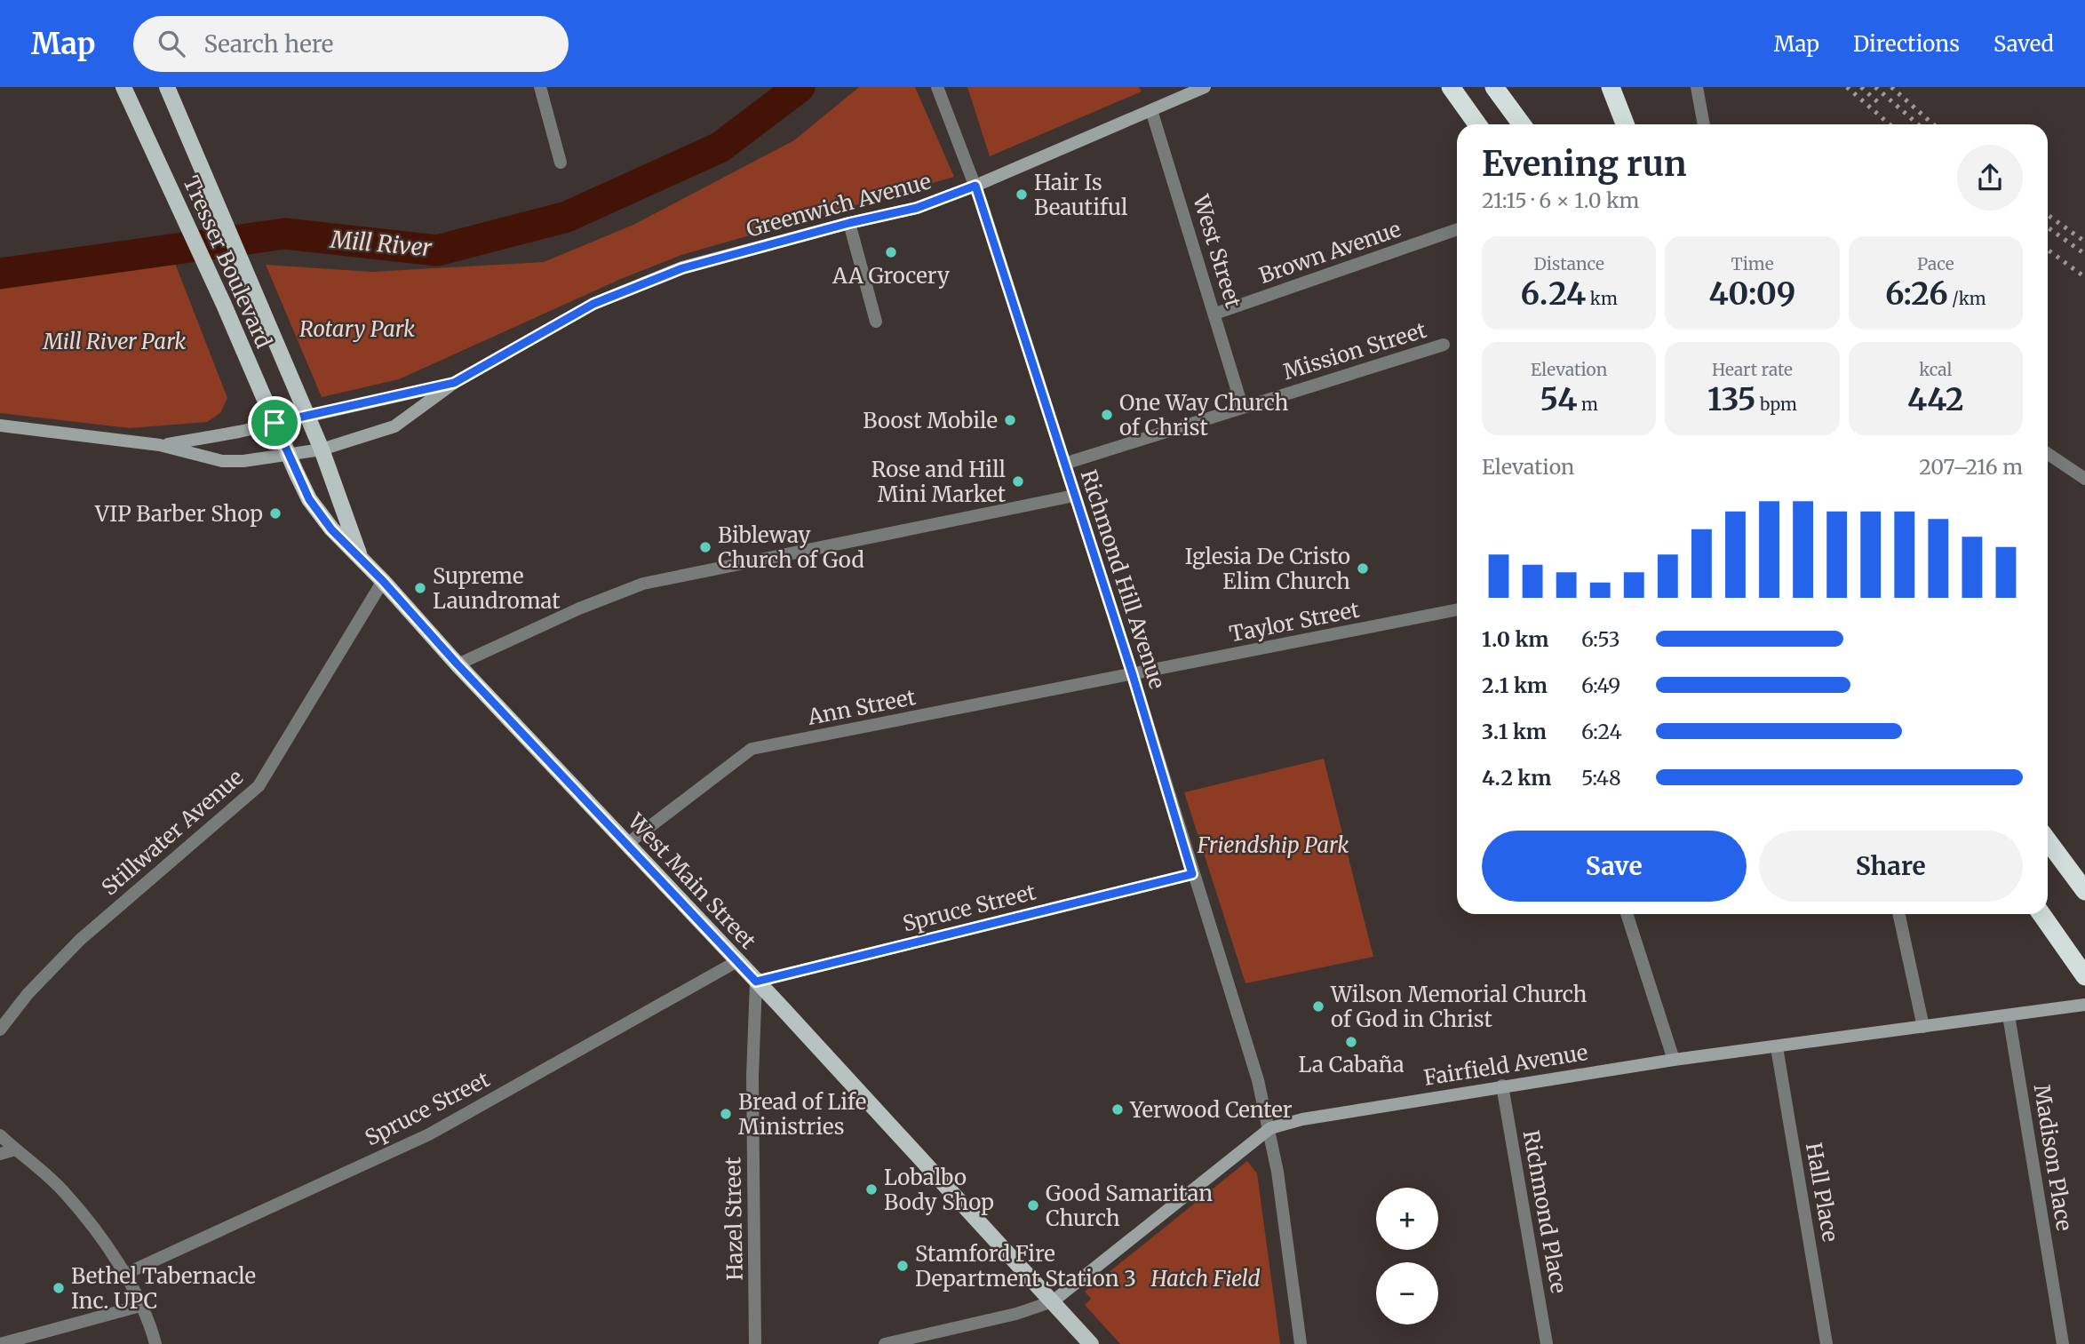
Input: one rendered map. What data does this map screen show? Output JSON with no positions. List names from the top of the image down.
{
  "streets": {
    "main road": [
      "Greenwich Avenue",
      "Tresser Boulevard",
      "West Main Street",
      "Fairfield Avenue"
    ],
    "street": [
      "West Street",
      "Brown Avenue",
      "Mission Street",
      "Richmond Hill Avenue",
      "Taylor Street",
      "Ann Street",
      "Stillwater Avenue",
      "Spruce Street",
      "Madison Place",
      "Hall Place",
      "Richmond Place",
      "Hazel Street"
    ]
  },
  "crossings": [
    ["Greenwich Avenue", "West Street"],
    ["Greenwich Avenue", "Tresser Boulevard"],
    ["Greenwich Avenue", "Richmond Hill Avenue"],
    ["Greenwich Avenue", "West Main Street"],
    ["West Street", "Brown Avenue"],
    ["West Street", "Mission Street"],
    ["Tresser Boulevard", "West Main Street"],
    ["Mission Street", "Richmond Hill Avenue"],
    ["Richmond Hill Avenue", "Taylor Street"],
    ["Richmond Hill Avenue", "Ann Street"],
    ["Richmond Hill Avenue", "Spruce Street"],
    ["Richmond Hill Avenue", "Fairfield Avenue"],
    ["Taylor Street", "Ann Street"],
    ["Ann Street", "West Main Street"],
    ["Stillwater Avenue", "West Main Street"],
    ["West Main Street", "Spruce Street"],
    ["West Main Street", "Fairfield Avenue"],
    ["West Main Street", "Hazel Street"],
    ["Spruce Street", "Hazel Street"],
    ["Fairfield Avenue", "Madison Place"],
    ["Fairfield Avenue", "Hall Place"],
    ["Fairfield Avenue", "Richmond Place"]
  ],
  "water": ["Mill River"],
  "parks": [
    "Rotary Park",
    "Mill River Park",
    "Friendship Park",
    "Hatch Field"
  ],
  "places": [
    "Hair Is Beautiful",
    "AA Grocery",
    "One Way Church of Christ",
    "Boost Mobile",
    "Rose and Hill Mini Market",
    "VIP Barber Shop",
    "Bibleway Church of God",
    "Iglesia De Cristo Elim Church",
    "Supreme Laundromat",
    "Wilson Memorial Church of God in Christ",
    "La Cabaña",
    "Yerwood Center",
    "Bread of Life Ministries",
    "Lobalbo Body Shop",
    "Good Samaritan Church",
    "Stamford Fire Department Station 3",
    "Bethel Tabernacle Inc. UPC"
  ],
  "page": {
    "header": "Map",
    "search": "Search here",
    "nav": ["Map", "Directions", "Saved"],
    "heading": ["Evening run", "21:15 · 6 × 1.0 km"],
    "stats": [
      ["Distance", "6.24 km"],
      ["Time", "40:09"],
      ["Pace", "6:26 /km"],
      ["Elevation", "54 m"],
      ["Heart rate", "135 bpm"],
      ["kcal", "442"]
    ],
    "chart": ["Elevation", "207–216 m"],
    "list": [
      {
        "name": "1.0 km",
        "note": "6:53"
      },
      {
        "name": "2.1 km",
        "note": "6:49"
      },
      {
        "name": "3.1 km",
        "note": "6:24"
      },
      {
        "name": "4.2 km",
        "note": "5:48"
      }
    ],
    "buttons": ["Save", "Share"],
    "map_buttons": ["+", "−"]
  }
}
